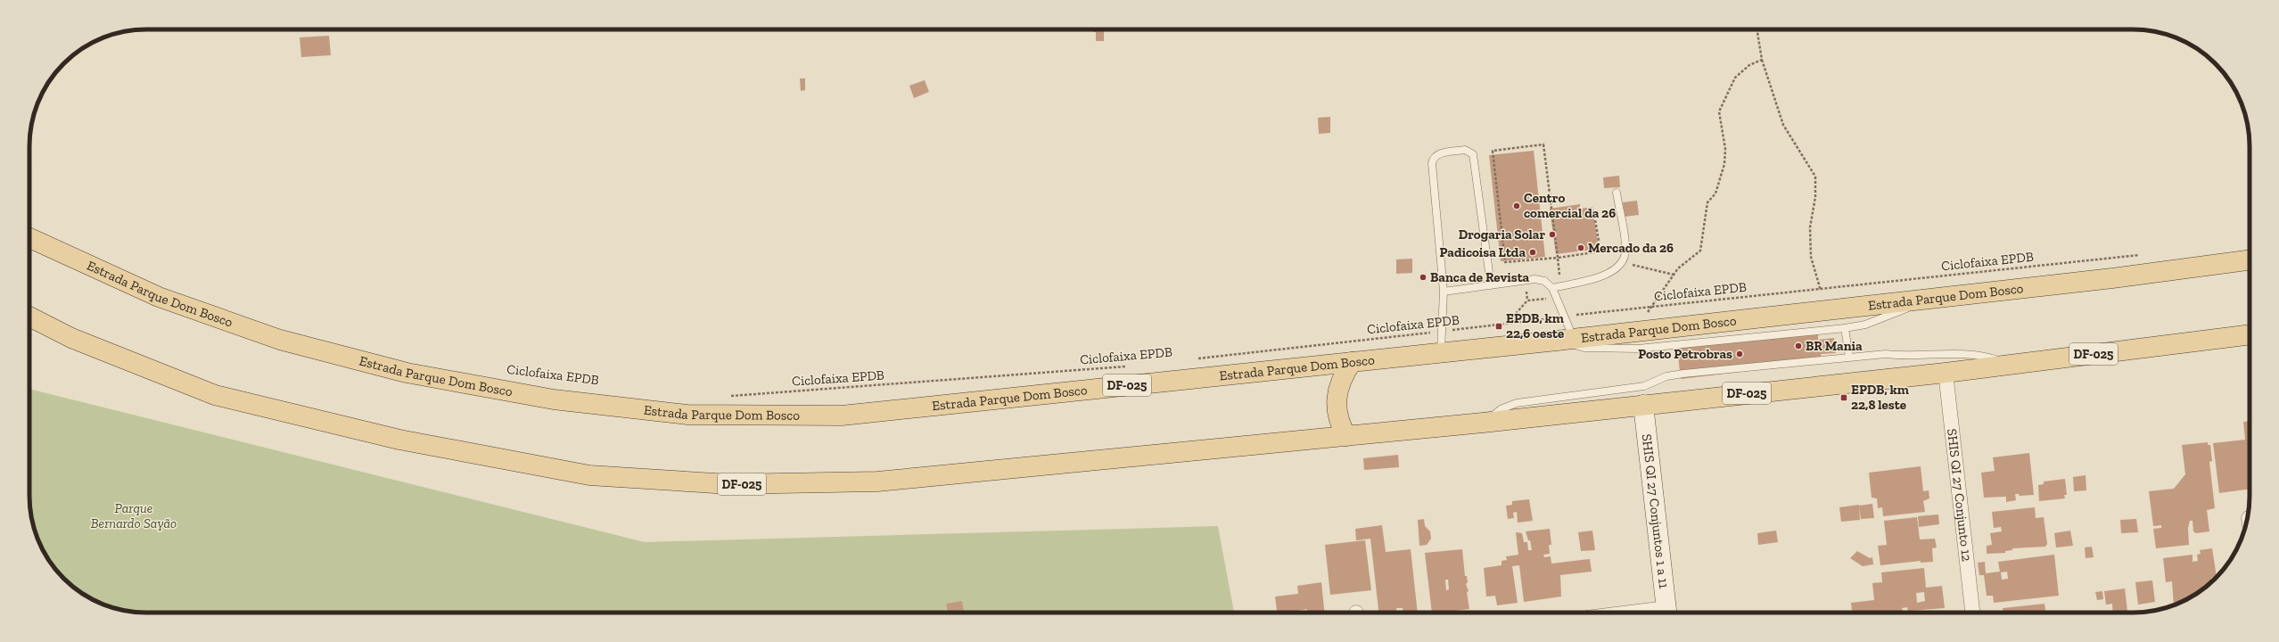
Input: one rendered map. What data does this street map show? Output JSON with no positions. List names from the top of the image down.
{
  "streets": {
    "main road": ["Estrada Parque Dom Bosco", "DF-025"],
    "street": ["SHIS QI 27 Conjunto 12", "SHIS QI 27 Conjuntos 1 a 11"],
    "path": ["Ciclofaixa EPDB"]
  },
  "crossings": [
    ["DF-025", "SHIS QI 27 Conjunto 12"],
    ["DF-025", "SHIS QI 27 Conjuntos 1 a 11"]
  ],
  "parks": ["Parque Bernardo Sayão"],
  "places": {
    "other": [
      "Centro comercial da 26",
      "Drogaria Solar",
      "Mercado da 26",
      "Padicoisa Ltda",
      "Banca de Revista",
      "BR Mania",
      "Posto Petrobras"
    ],
    "transit": ["EPDB, km 22,6 oeste", "EPDB, km 22,8 leste"]
  }
}
